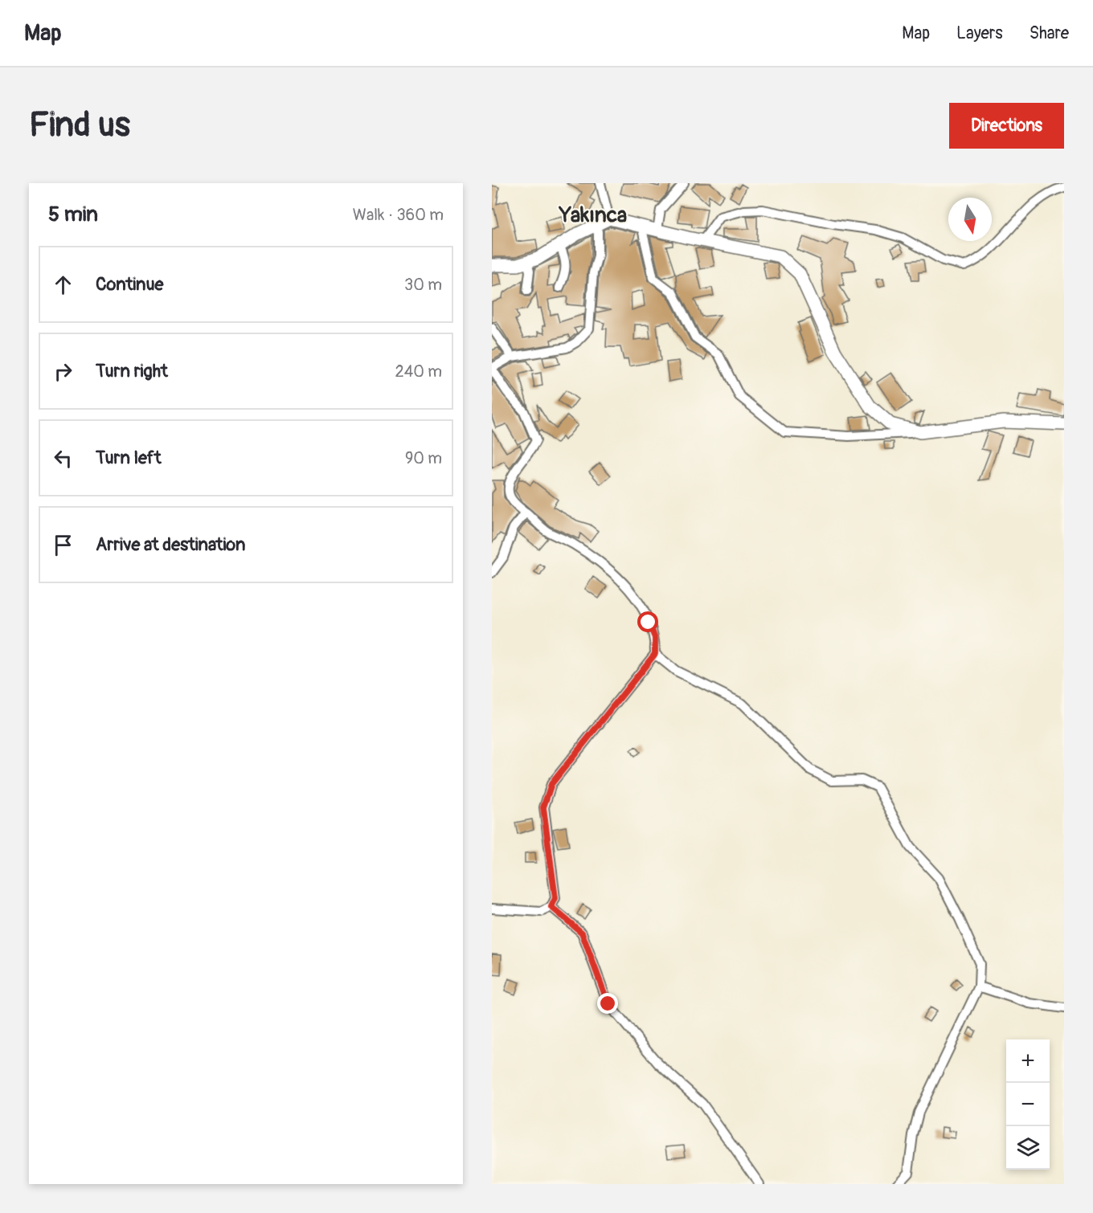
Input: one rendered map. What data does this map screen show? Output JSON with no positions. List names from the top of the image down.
{
  "districts": ["Yakınca"],
  "north": "bottom",
  "page": {
    "header": "Map",
    "nav": ["Map", "Layers", "Share"],
    "buttons": "Directions",
    "title": "Find us",
    "heading": ["5 min", "Walk · 360 m"],
    "list": [
      ["Continue", "30 m"],
      ["Turn right", "240 m"],
      ["Turn left", "90 m"],
      "Arrive at destination"
    ],
    "map_buttons": ["+", "−"]
  }
}
